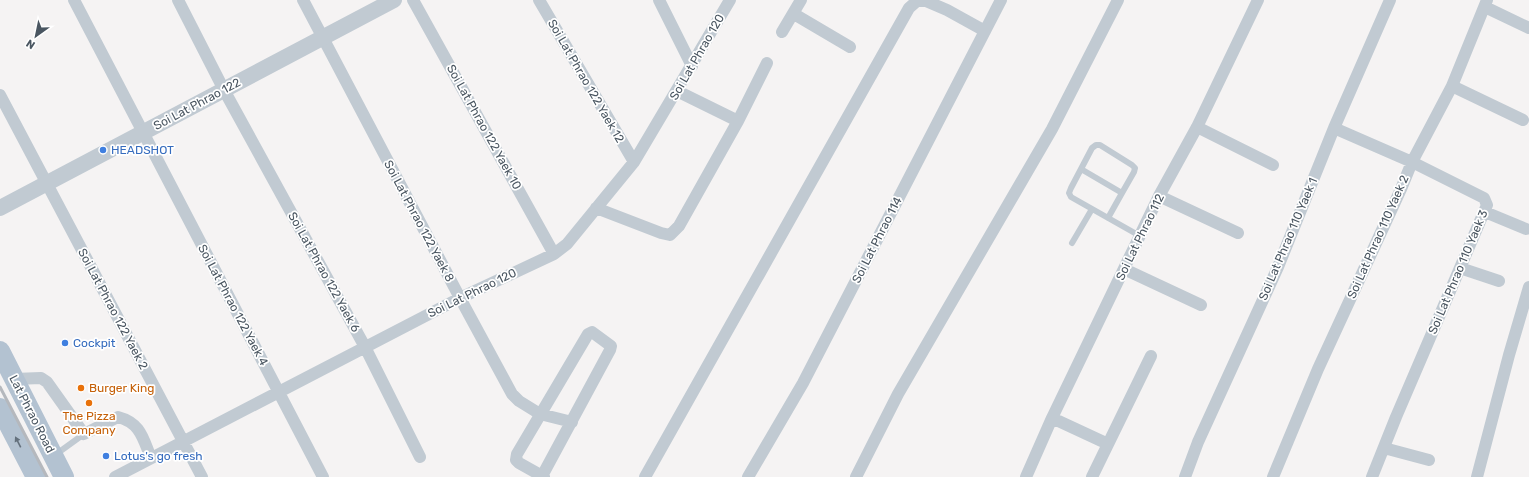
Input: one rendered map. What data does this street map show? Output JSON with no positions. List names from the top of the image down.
{
  "streets": {
    "main road": ["Lat Phrao Road"],
    "street": [
      "Soi Lat Phrao 120",
      "Soi Lat Phrao 122 Yaek 12",
      "Soi Lat Phrao 122",
      "Soi Lat Phrao 122 Yaek 10",
      "Soi Lat Phrao 122 Yaek 8",
      "Soi Lat Phrao 112",
      "Soi Lat Phrao 110 Yaek 2",
      "Soi Lat Phrao 110 Yaek 1",
      "Soi Lat Phrao 114",
      "Soi Lat Phrao 122 Yaek 6",
      "Soi Lat Phrao 110 Yaek 3",
      "Soi Lat Phrao 122 Yaek 4",
      "Soi Lat Phrao 122 Yaek 2"
    ]
  },
  "crossings": [
    ["Soi Lat Phrao 120", "Soi Lat Phrao 122 Yaek 12"],
    ["Soi Lat Phrao 120", "Soi Lat Phrao 122 Yaek 10"],
    ["Soi Lat Phrao 120", "Soi Lat Phrao 122 Yaek 8"],
    ["Soi Lat Phrao 120", "Soi Lat Phrao 122 Yaek 6"],
    ["Soi Lat Phrao 120", "Soi Lat Phrao 122 Yaek 4"],
    ["Soi Lat Phrao 120", "Soi Lat Phrao 122 Yaek 2"],
    ["Soi Lat Phrao 122", "Soi Lat Phrao 122 Yaek 8"],
    ["Soi Lat Phrao 122", "Soi Lat Phrao 122 Yaek 6"],
    ["Soi Lat Phrao 122", "Soi Lat Phrao 122 Yaek 4"],
    ["Soi Lat Phrao 122", "Soi Lat Phrao 122 Yaek 2"],
    ["Soi Lat Phrao 110 Yaek 2", "Soi Lat Phrao 110 Yaek 3"],
    ["Soi Lat Phrao 110 Yaek 1", "Soi Lat Phrao 110 Yaek 3"]
  ],
  "places": [
    "HEADSHOT",
    "Cockpit",
    "Burger King",
    "The Pizza Company",
    "Lotus's go fresh"
  ],
  "north": "bottom left"
}
